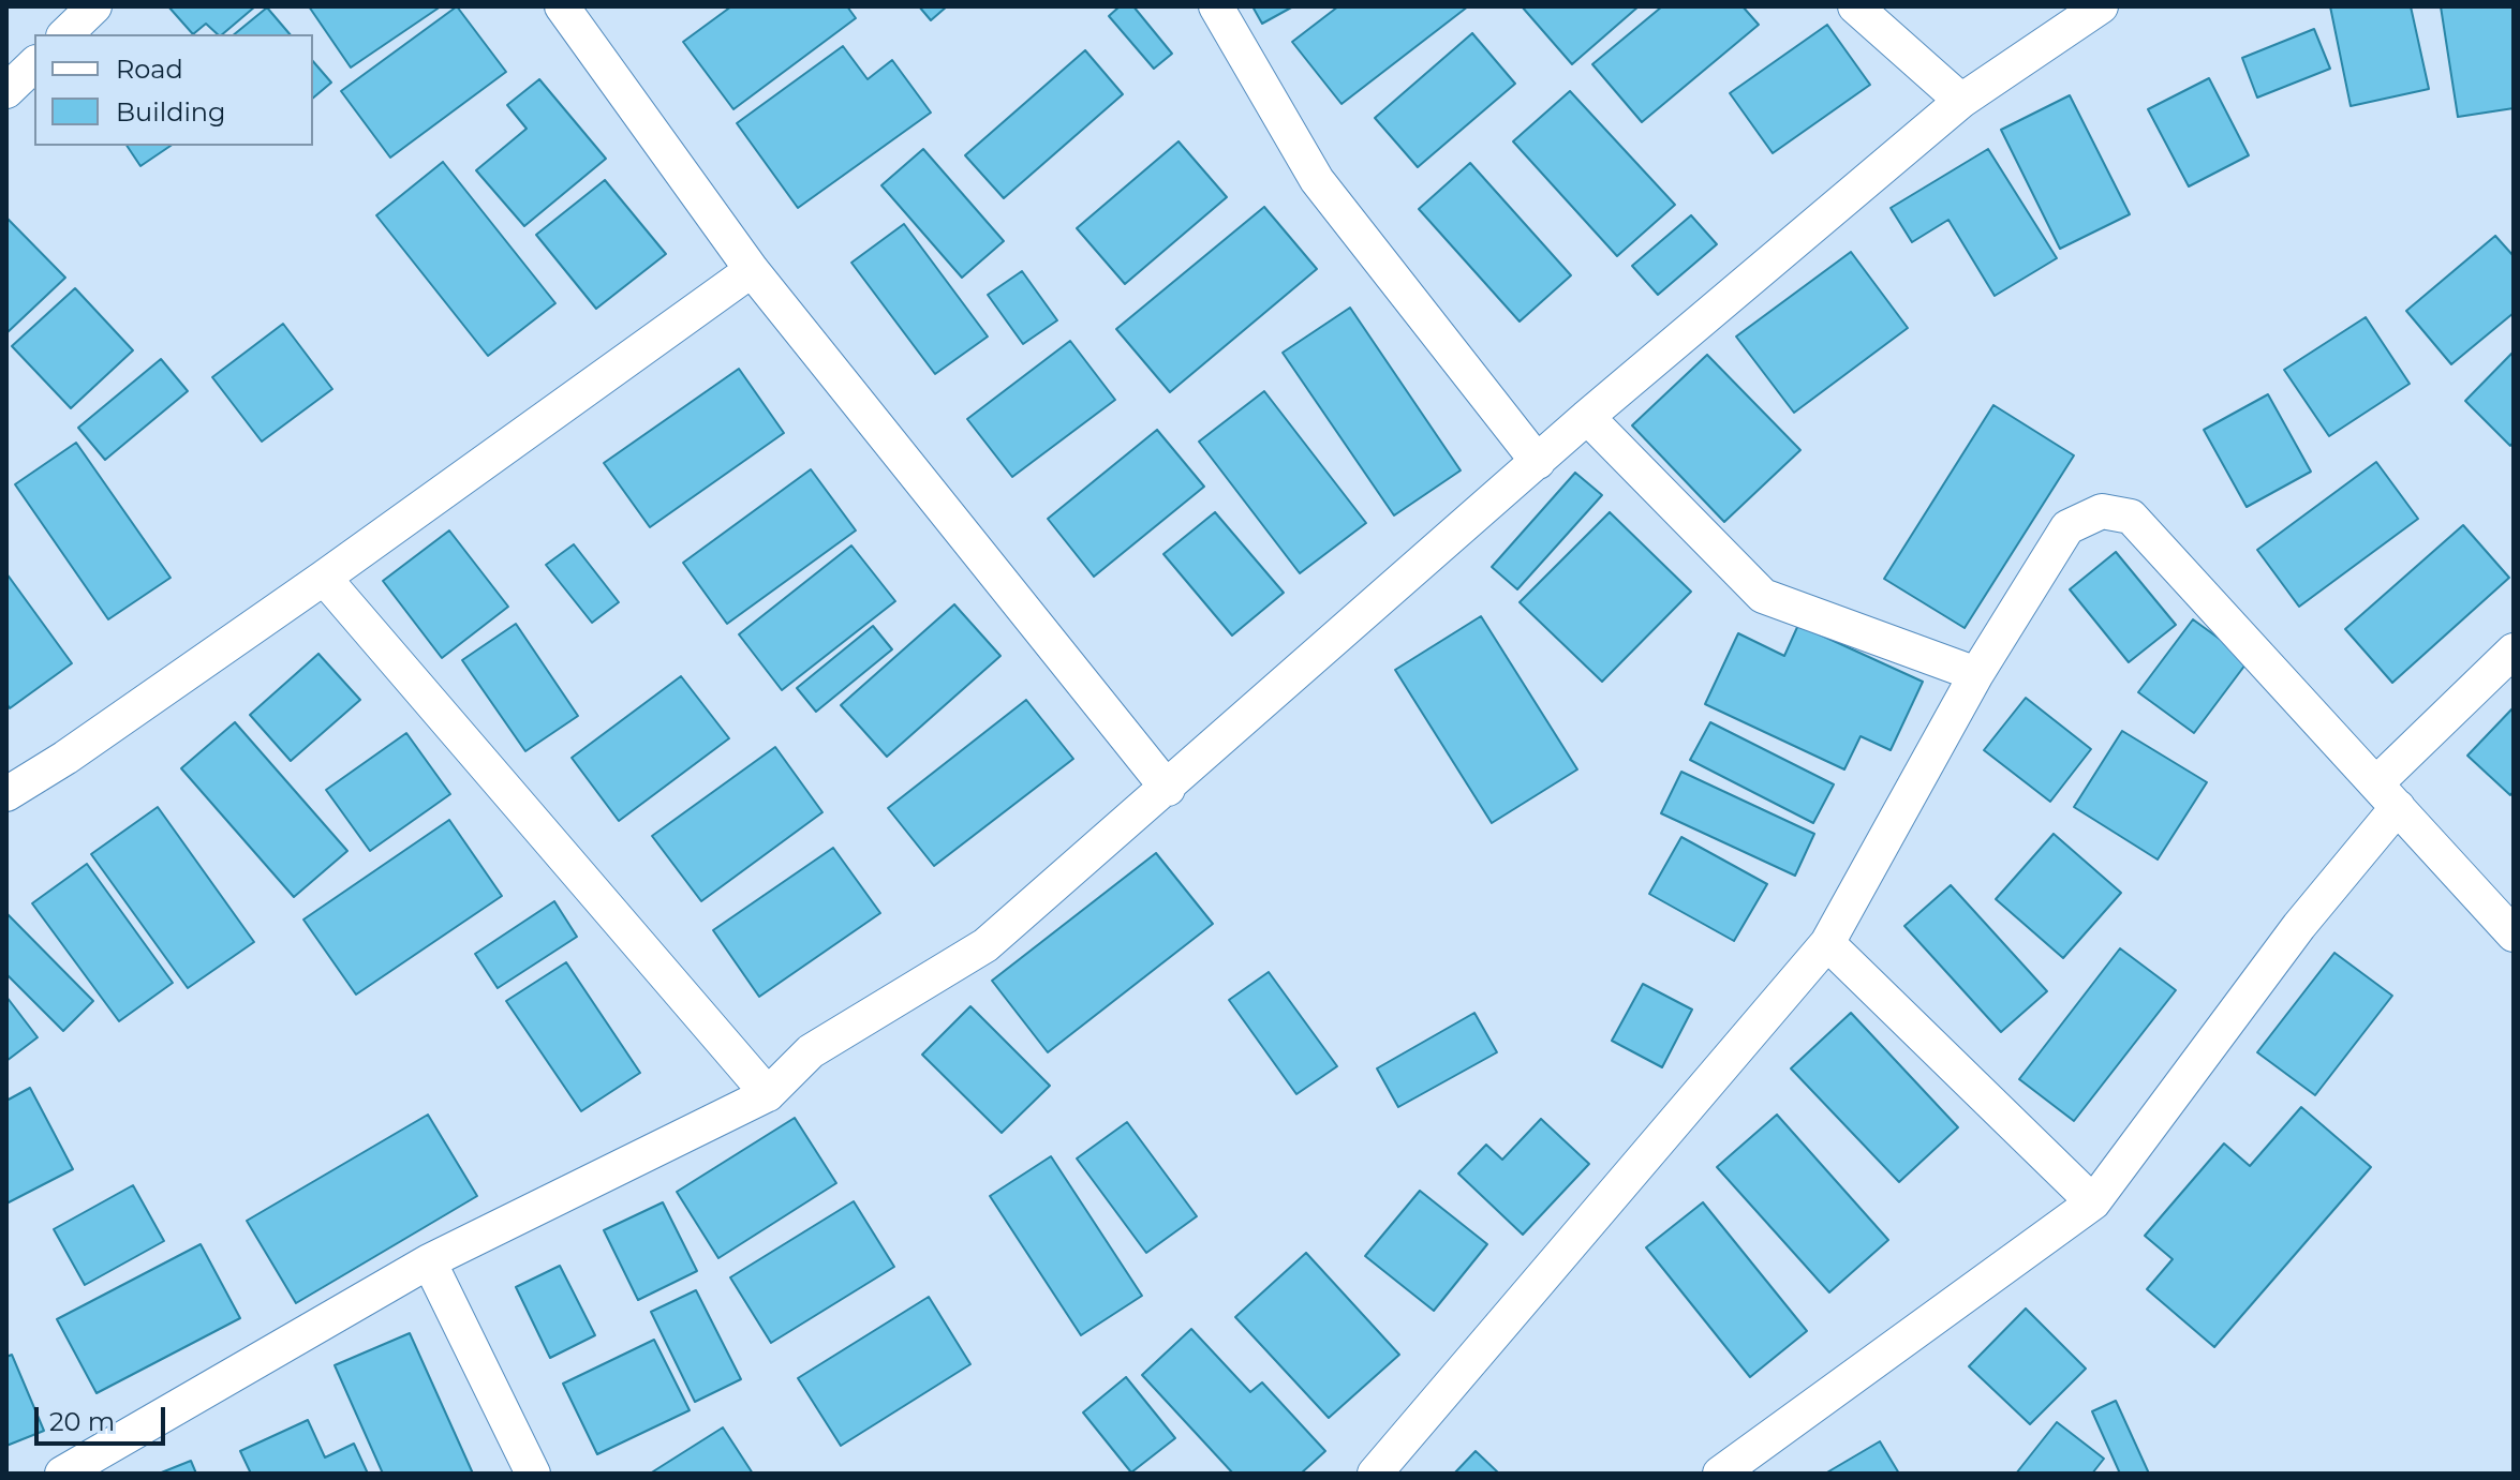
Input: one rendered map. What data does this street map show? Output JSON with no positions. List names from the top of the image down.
{
  "legend": ["Road", "Building"],
  "scale_bar": "20 m"
}
